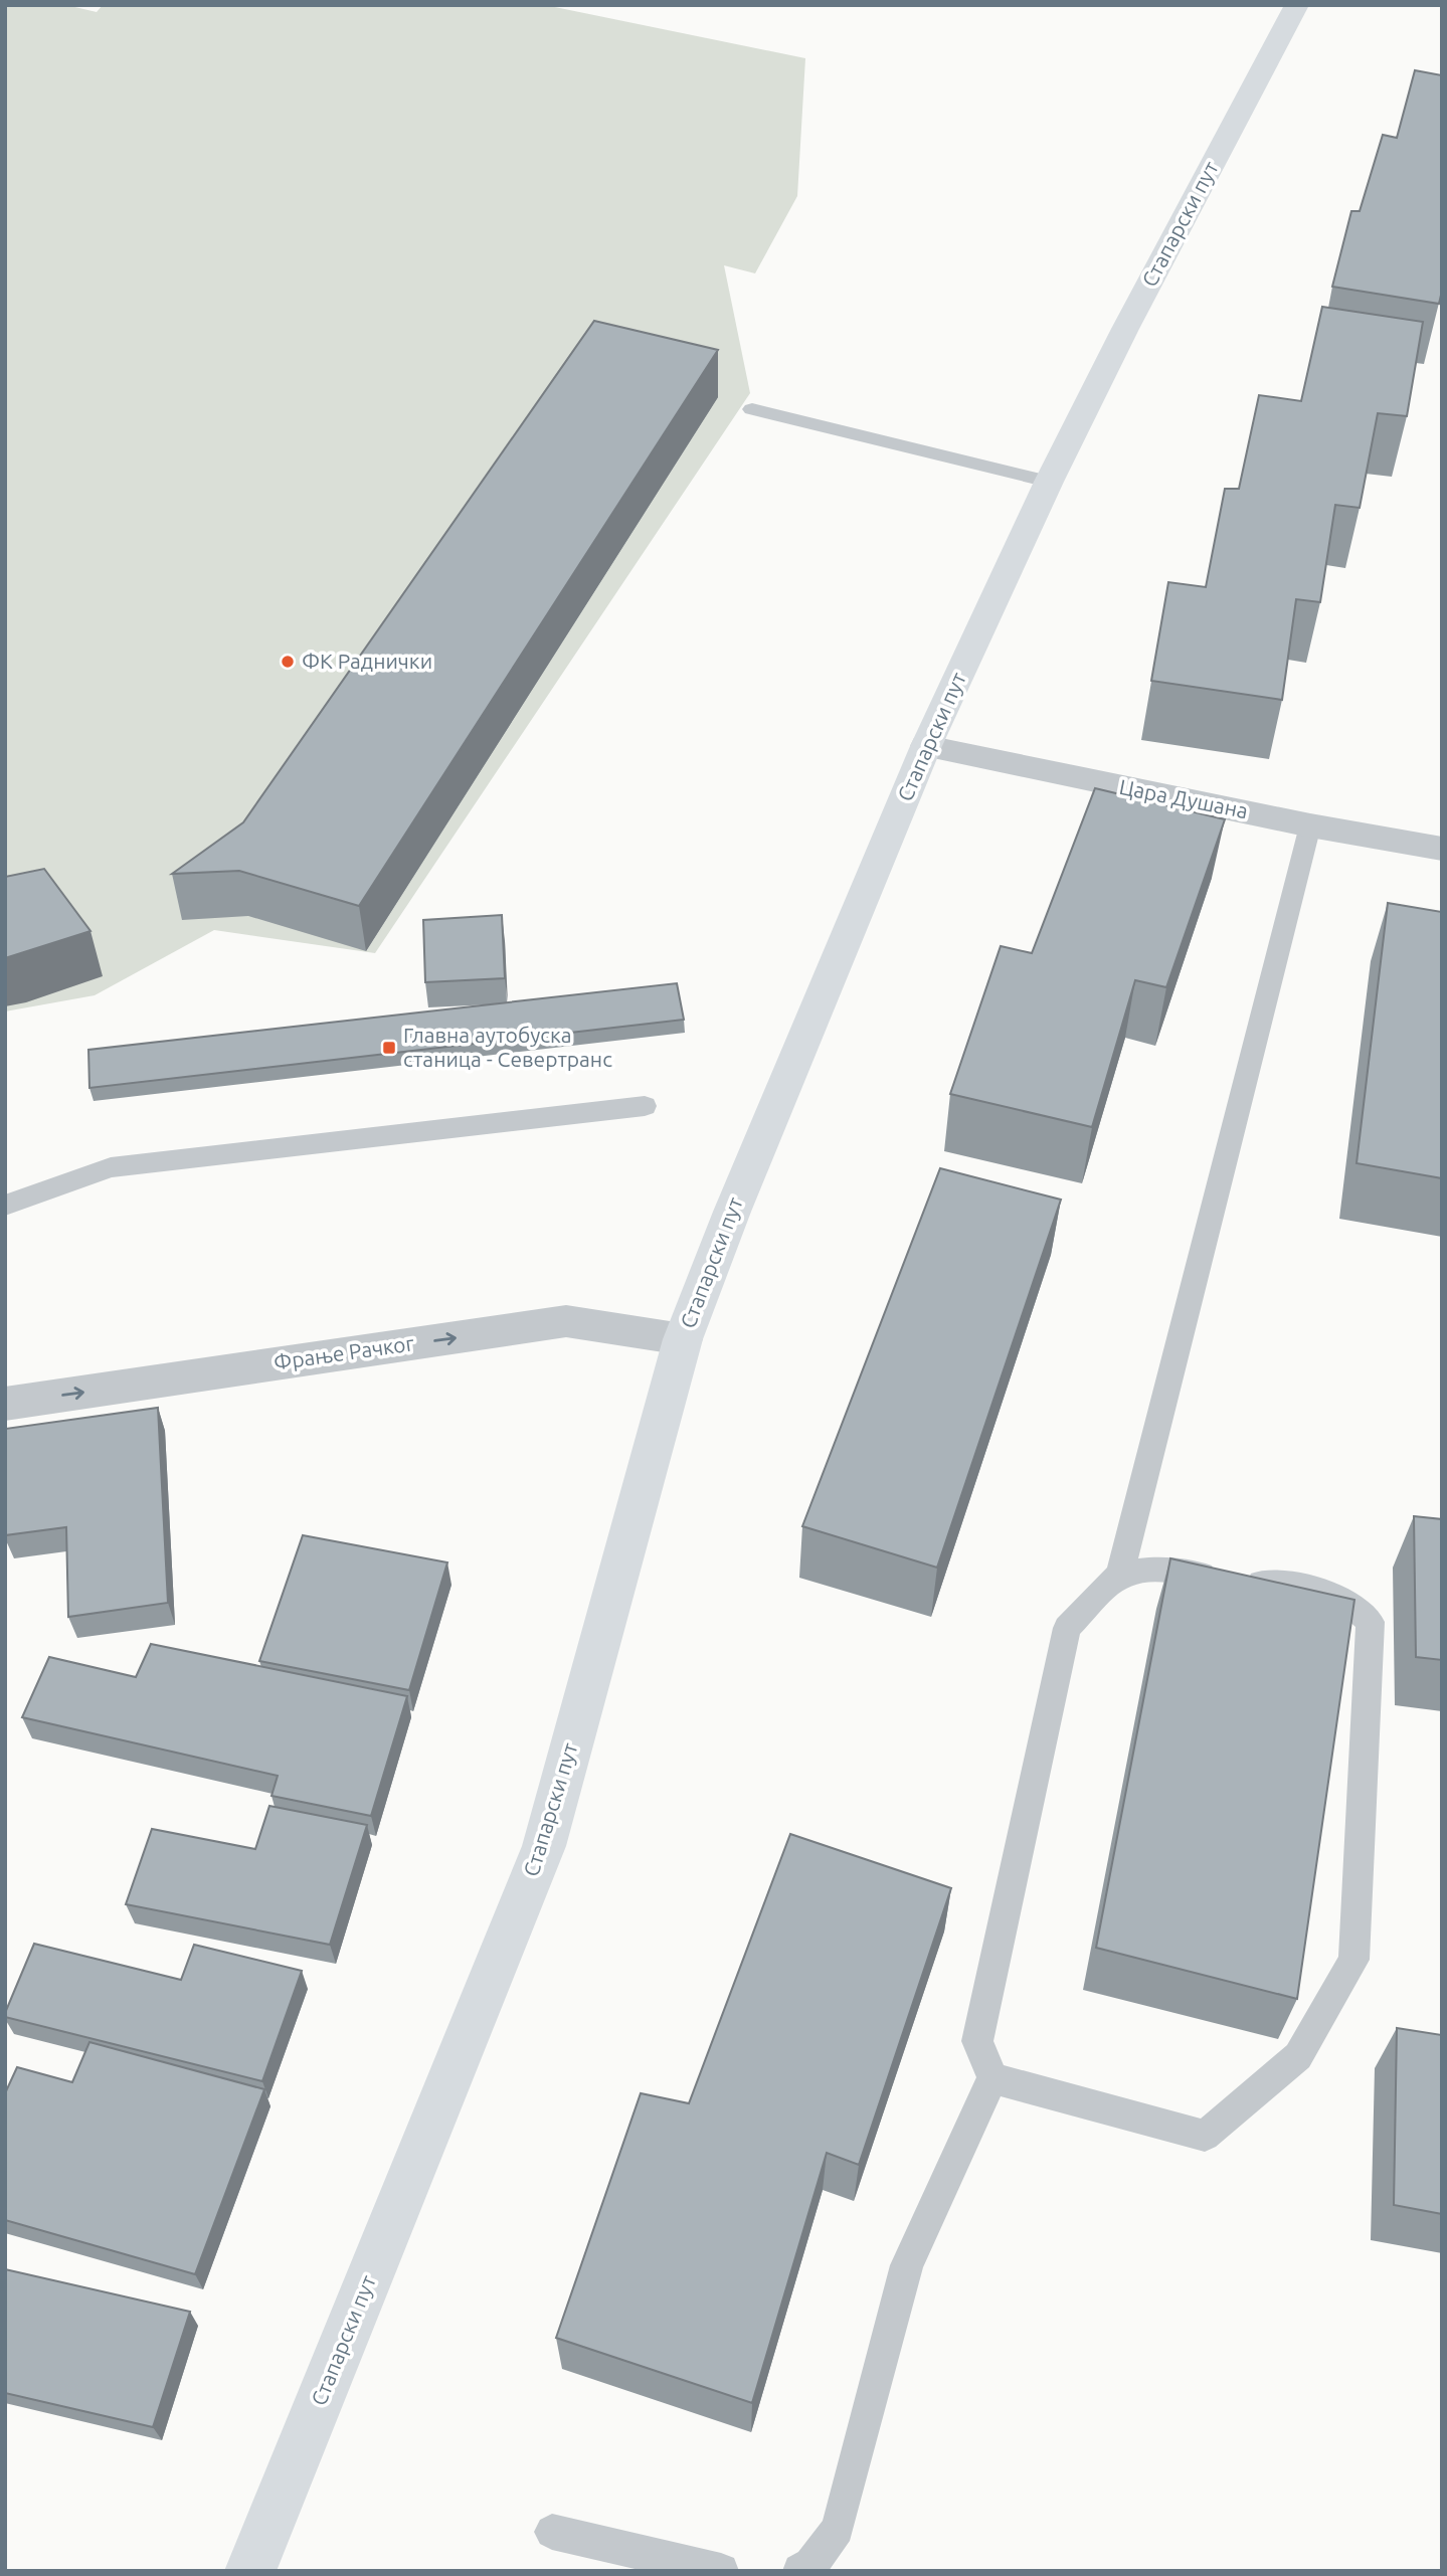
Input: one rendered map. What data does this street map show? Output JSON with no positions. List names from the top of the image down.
{
  "streets": {
    "main road": ["Стапарски пут"],
    "street": ["Цара Душана", "Фрање Рачког"]
  },
  "crossings": [
    ["Стапарски пут", "Цара Душана"],
    ["Стапарски пут", "Фрање Рачког"]
  ],
  "one_way": ["Фрање Рачког"],
  "places": {
    "other": ["ФК Раднички"],
    "transit": ["Главна аутобуска станица - Севертранс"]
  }
}
